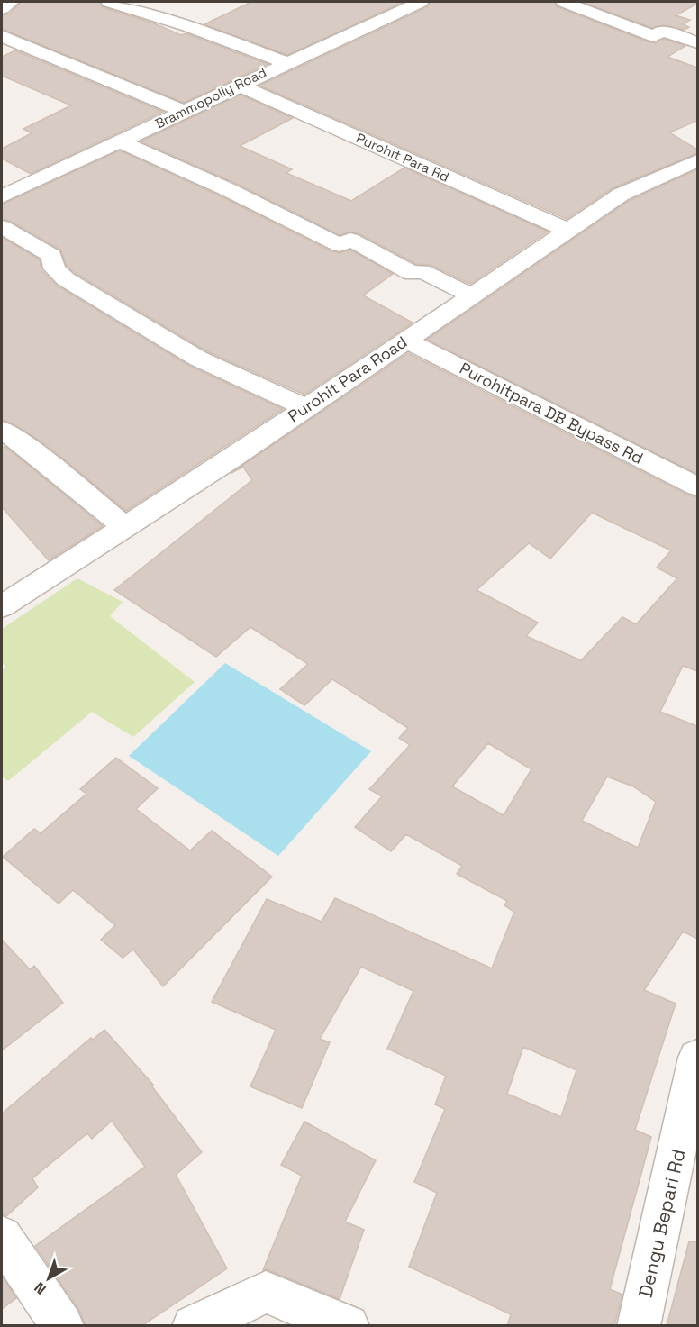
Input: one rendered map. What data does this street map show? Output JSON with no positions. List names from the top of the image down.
{
  "streets": {
    "street": [
      "Brammopolly Road",
      "Purohit Para Rd",
      "Purohit Para Road",
      "Purohitpara DB Bypass Rd",
      "Dengu Bepari Rd"
    ]
  },
  "crossings": [
    ["Brammopolly Road", "Purohit Para Rd"],
    ["Purohit Para Rd", "Purohit Para Road"],
    ["Purohit Para Road", "Purohitpara DB Bypass Rd"]
  ],
  "north": "bottom left"
}
